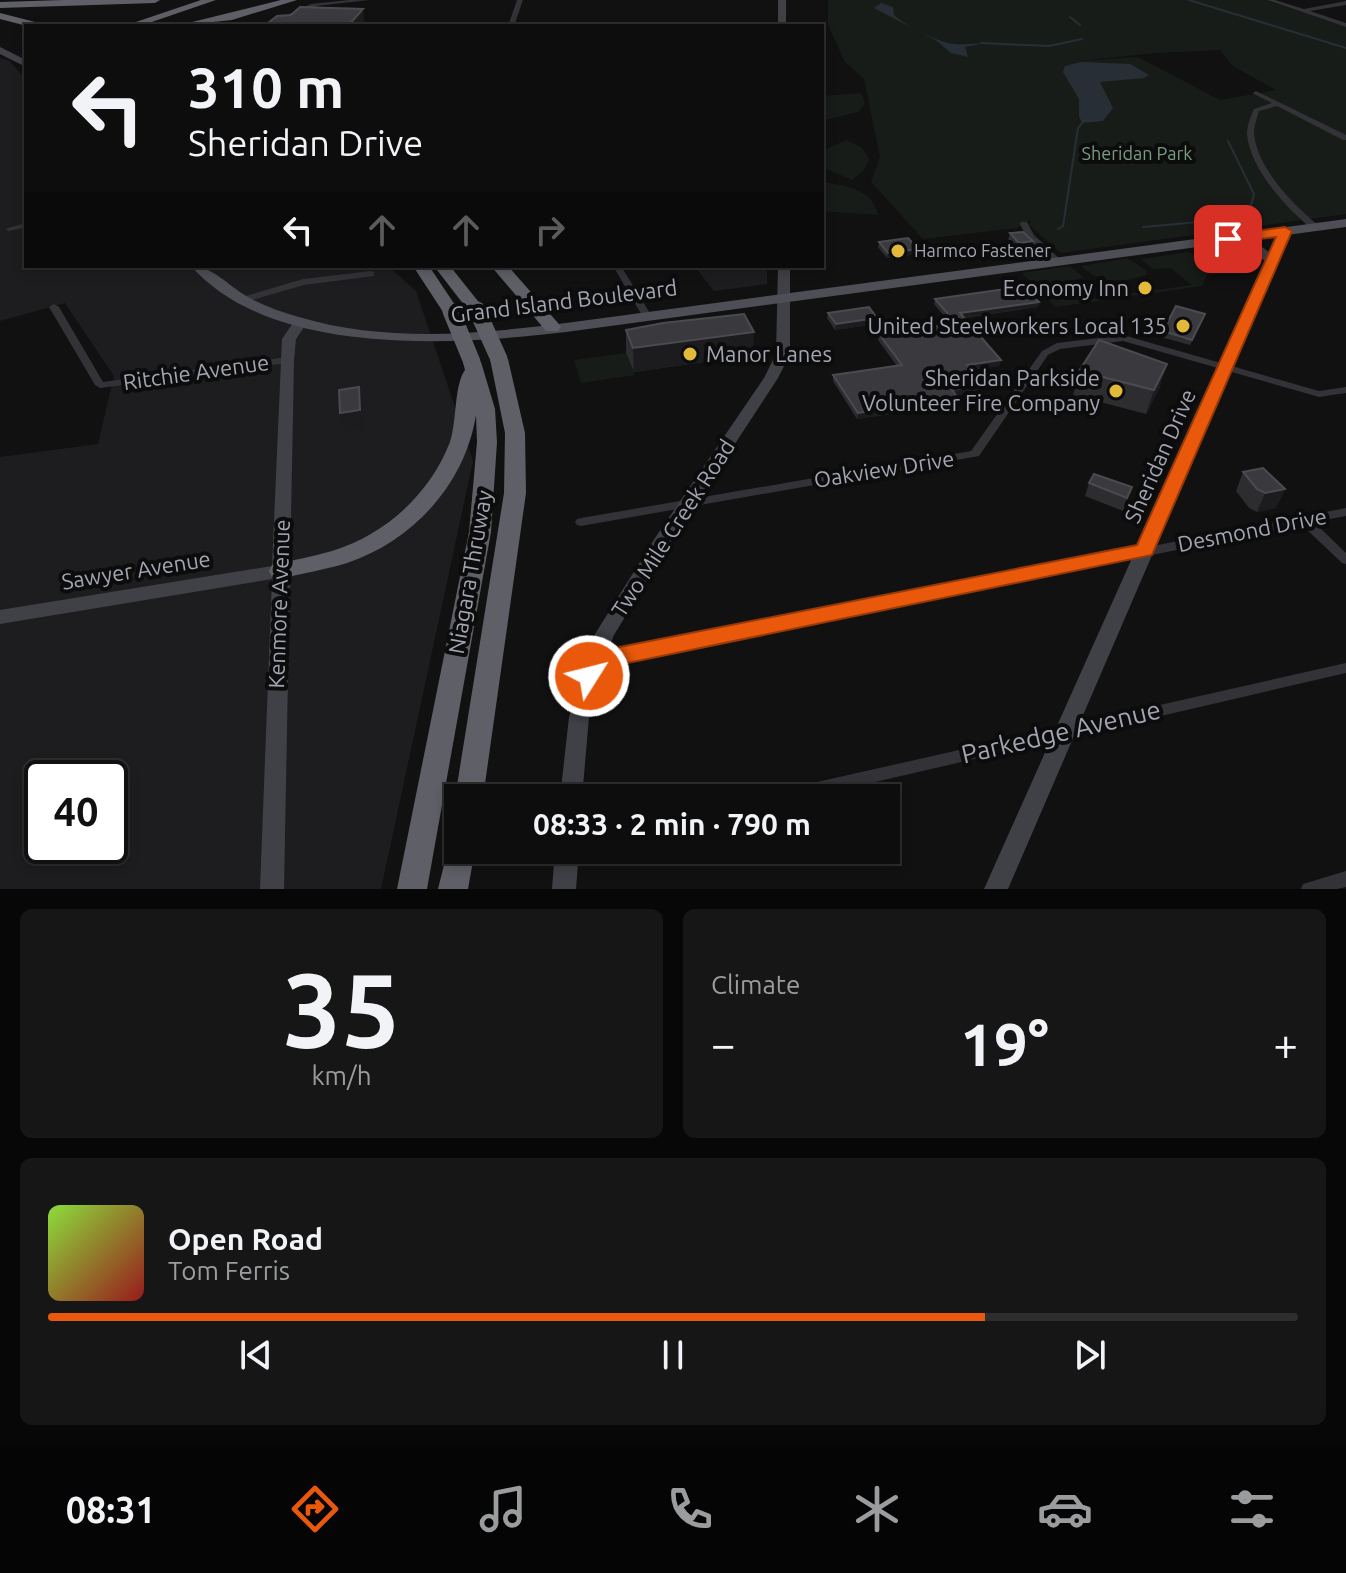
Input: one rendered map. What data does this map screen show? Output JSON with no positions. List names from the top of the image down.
{
  "streets": {
    "highway": ["Niagara Thruway"],
    "main road": [
      "Grand Island Boulevard",
      "Sheridan Drive",
      "Two Mile Creek Road",
      "Sawyer Avenue",
      "Kenmore Avenue"
    ],
    "street": [
      "Ritchie Avenue",
      "Oakview Drive",
      "Desmond Drive",
      "Parkedge Avenue"
    ]
  },
  "crossings": [
    ["Grand Island Boulevard", "Sheridan Drive"],
    ["Grand Island Boulevard", "Two Mile Creek Road"],
    ["Grand Island Boulevard", "Kenmore Avenue"],
    ["Ritchie Avenue", "Kenmore Avenue"],
    ["Sheridan Drive", "Oakview Drive"],
    ["Sheridan Drive", "Desmond Drive"],
    ["Sheridan Drive", "Parkedge Avenue"],
    ["Oakview Drive", "Two Mile Creek Road"],
    ["Two Mile Creek Road", "Desmond Drive"],
    ["Sawyer Avenue", "Kenmore Avenue"]
  ],
  "parks": ["Sheridan Park"],
  "places": [
    "Harmco Fastener",
    "Economy Inn",
    "United Steelworkers Local 135",
    "Manor Lanes",
    "Sheridan Parkside Volunteer Fire Company"
  ],
  "page": {
    "turn": ["310 m", "Sheridan Drive"],
    "limit": "40",
    "trip": "08:33 · 2 min · 790 m",
    "tile": [
      ["35", "km/h"],
      "Climate"
    ],
    "heat": ["−", "19°", "+"],
    "song": ["Open Road", "Tom Ferris"],
    "tabs": "08:31"
  }
}
